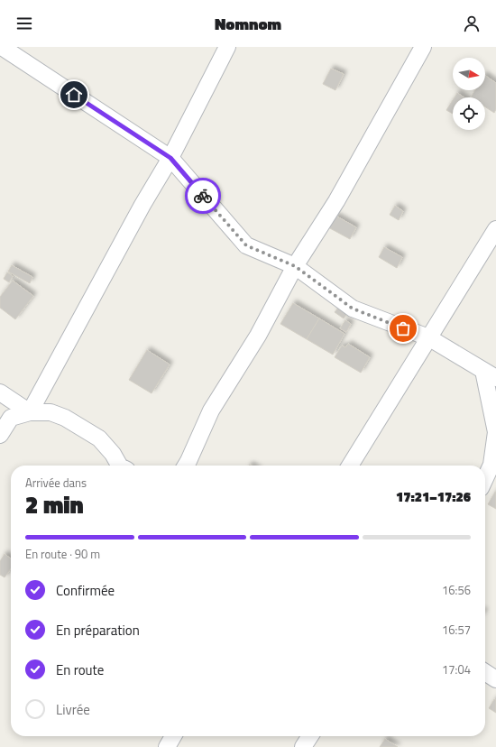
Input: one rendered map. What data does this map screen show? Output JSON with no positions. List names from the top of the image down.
{
  "north": "right",
  "page": {
    "header": "Nomnom",
    "heading": ["2 min", "Arrivée dans", "17:21–17:26"],
    "bar": "En route · 90 m",
    "list": [
      ["Confirmée", "16:56"],
      ["En préparation", "16:57"],
      ["En route", "17:04"],
      "Livrée"
    ]
  }
}
